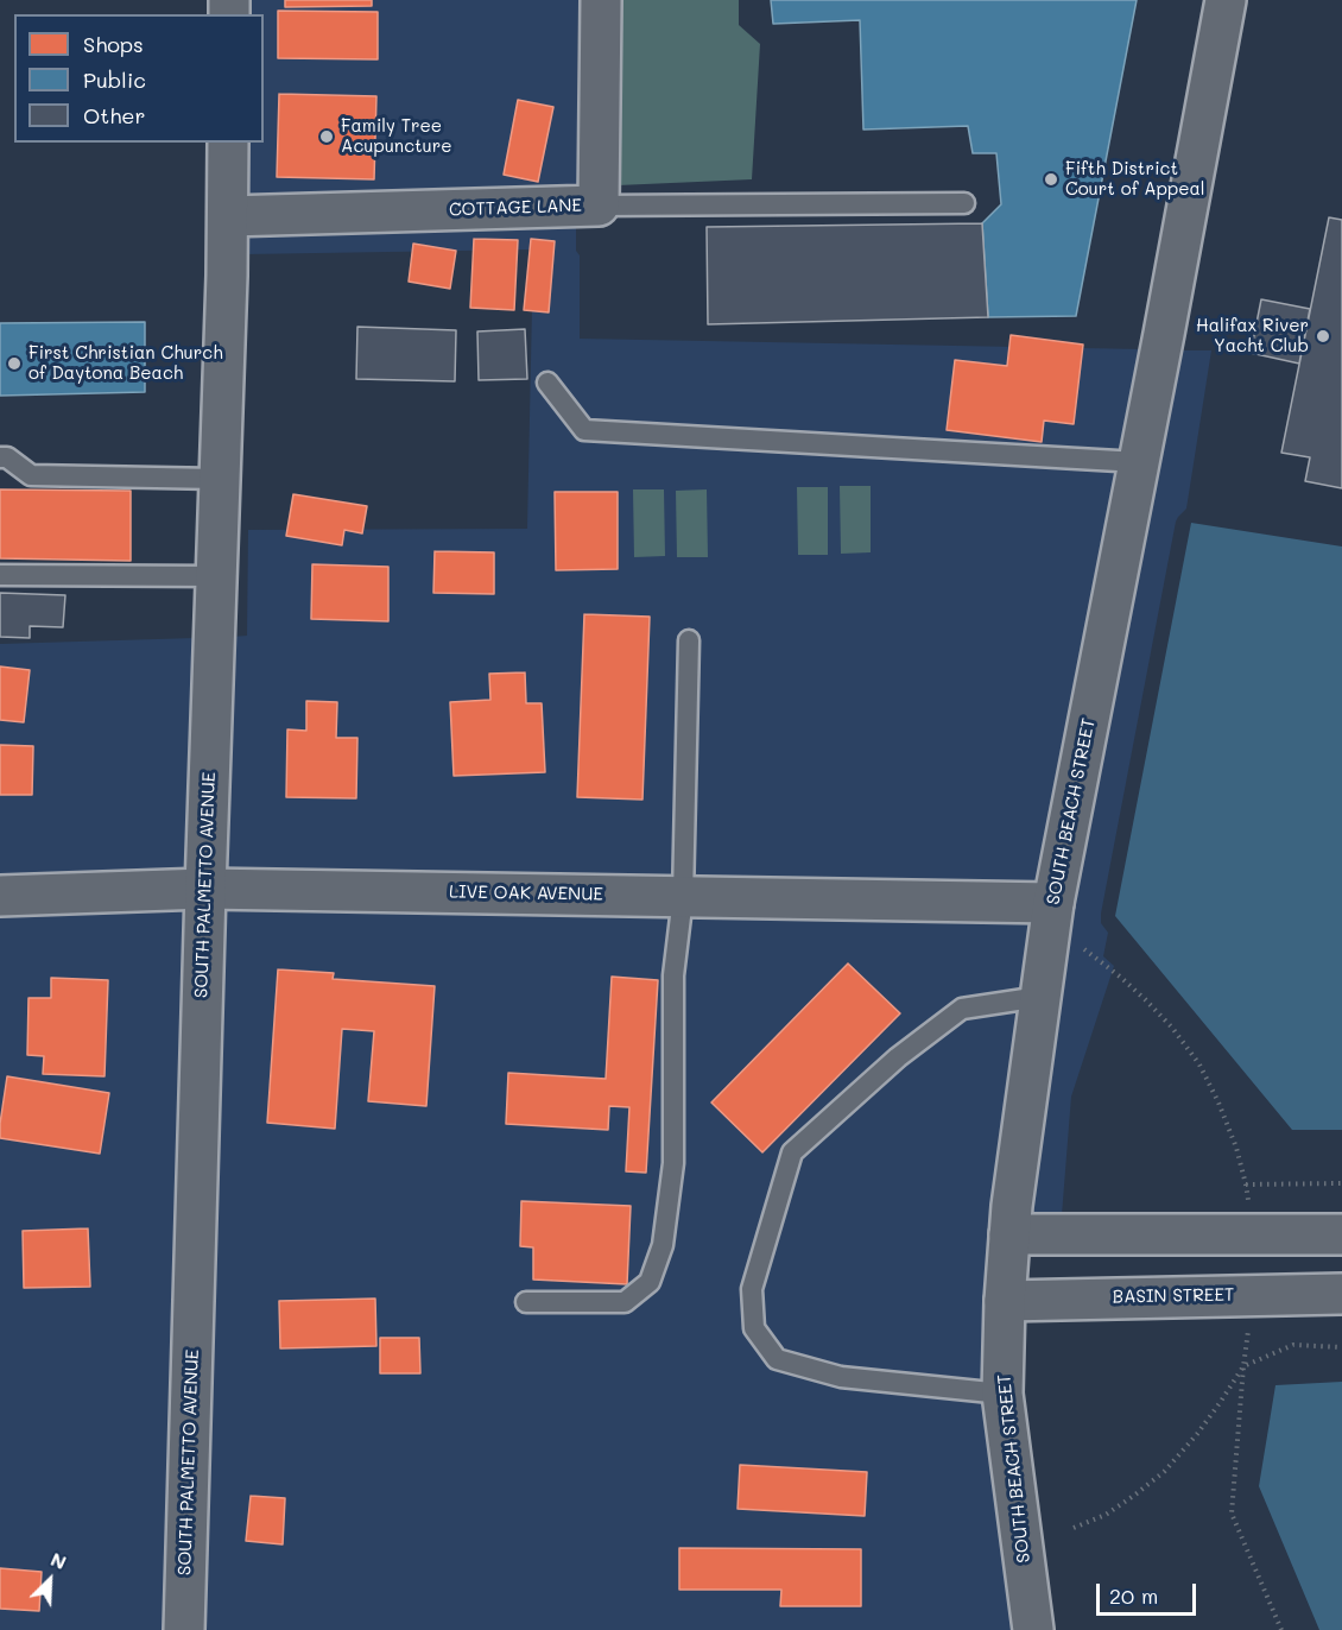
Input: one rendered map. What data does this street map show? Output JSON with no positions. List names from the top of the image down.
{
  "streets": {
    "street": [
      "COTTAGE LANE",
      "SOUTH BEACH STREET",
      "SOUTH PALMETTO AVENUE",
      "LIVE OAK AVENUE",
      "BASIN STREET"
    ]
  },
  "crossings": [
    ["COTTAGE LANE", "SOUTH PALMETTO AVENUE"],
    ["SOUTH BEACH STREET", "LIVE OAK AVENUE"],
    ["SOUTH BEACH STREET", "BASIN STREET"],
    ["SOUTH PALMETTO AVENUE", "LIVE OAK AVENUE"]
  ],
  "places": [
    "Family Tree Acupuncture",
    "Fifth District Court of Appeal",
    "Halifax River Yacht Club",
    "First Christian Church of Daytona Beach"
  ],
  "legend": ["Shops", "Public", "Other"],
  "scale_bar": "20 m",
  "north": "top right"
}
